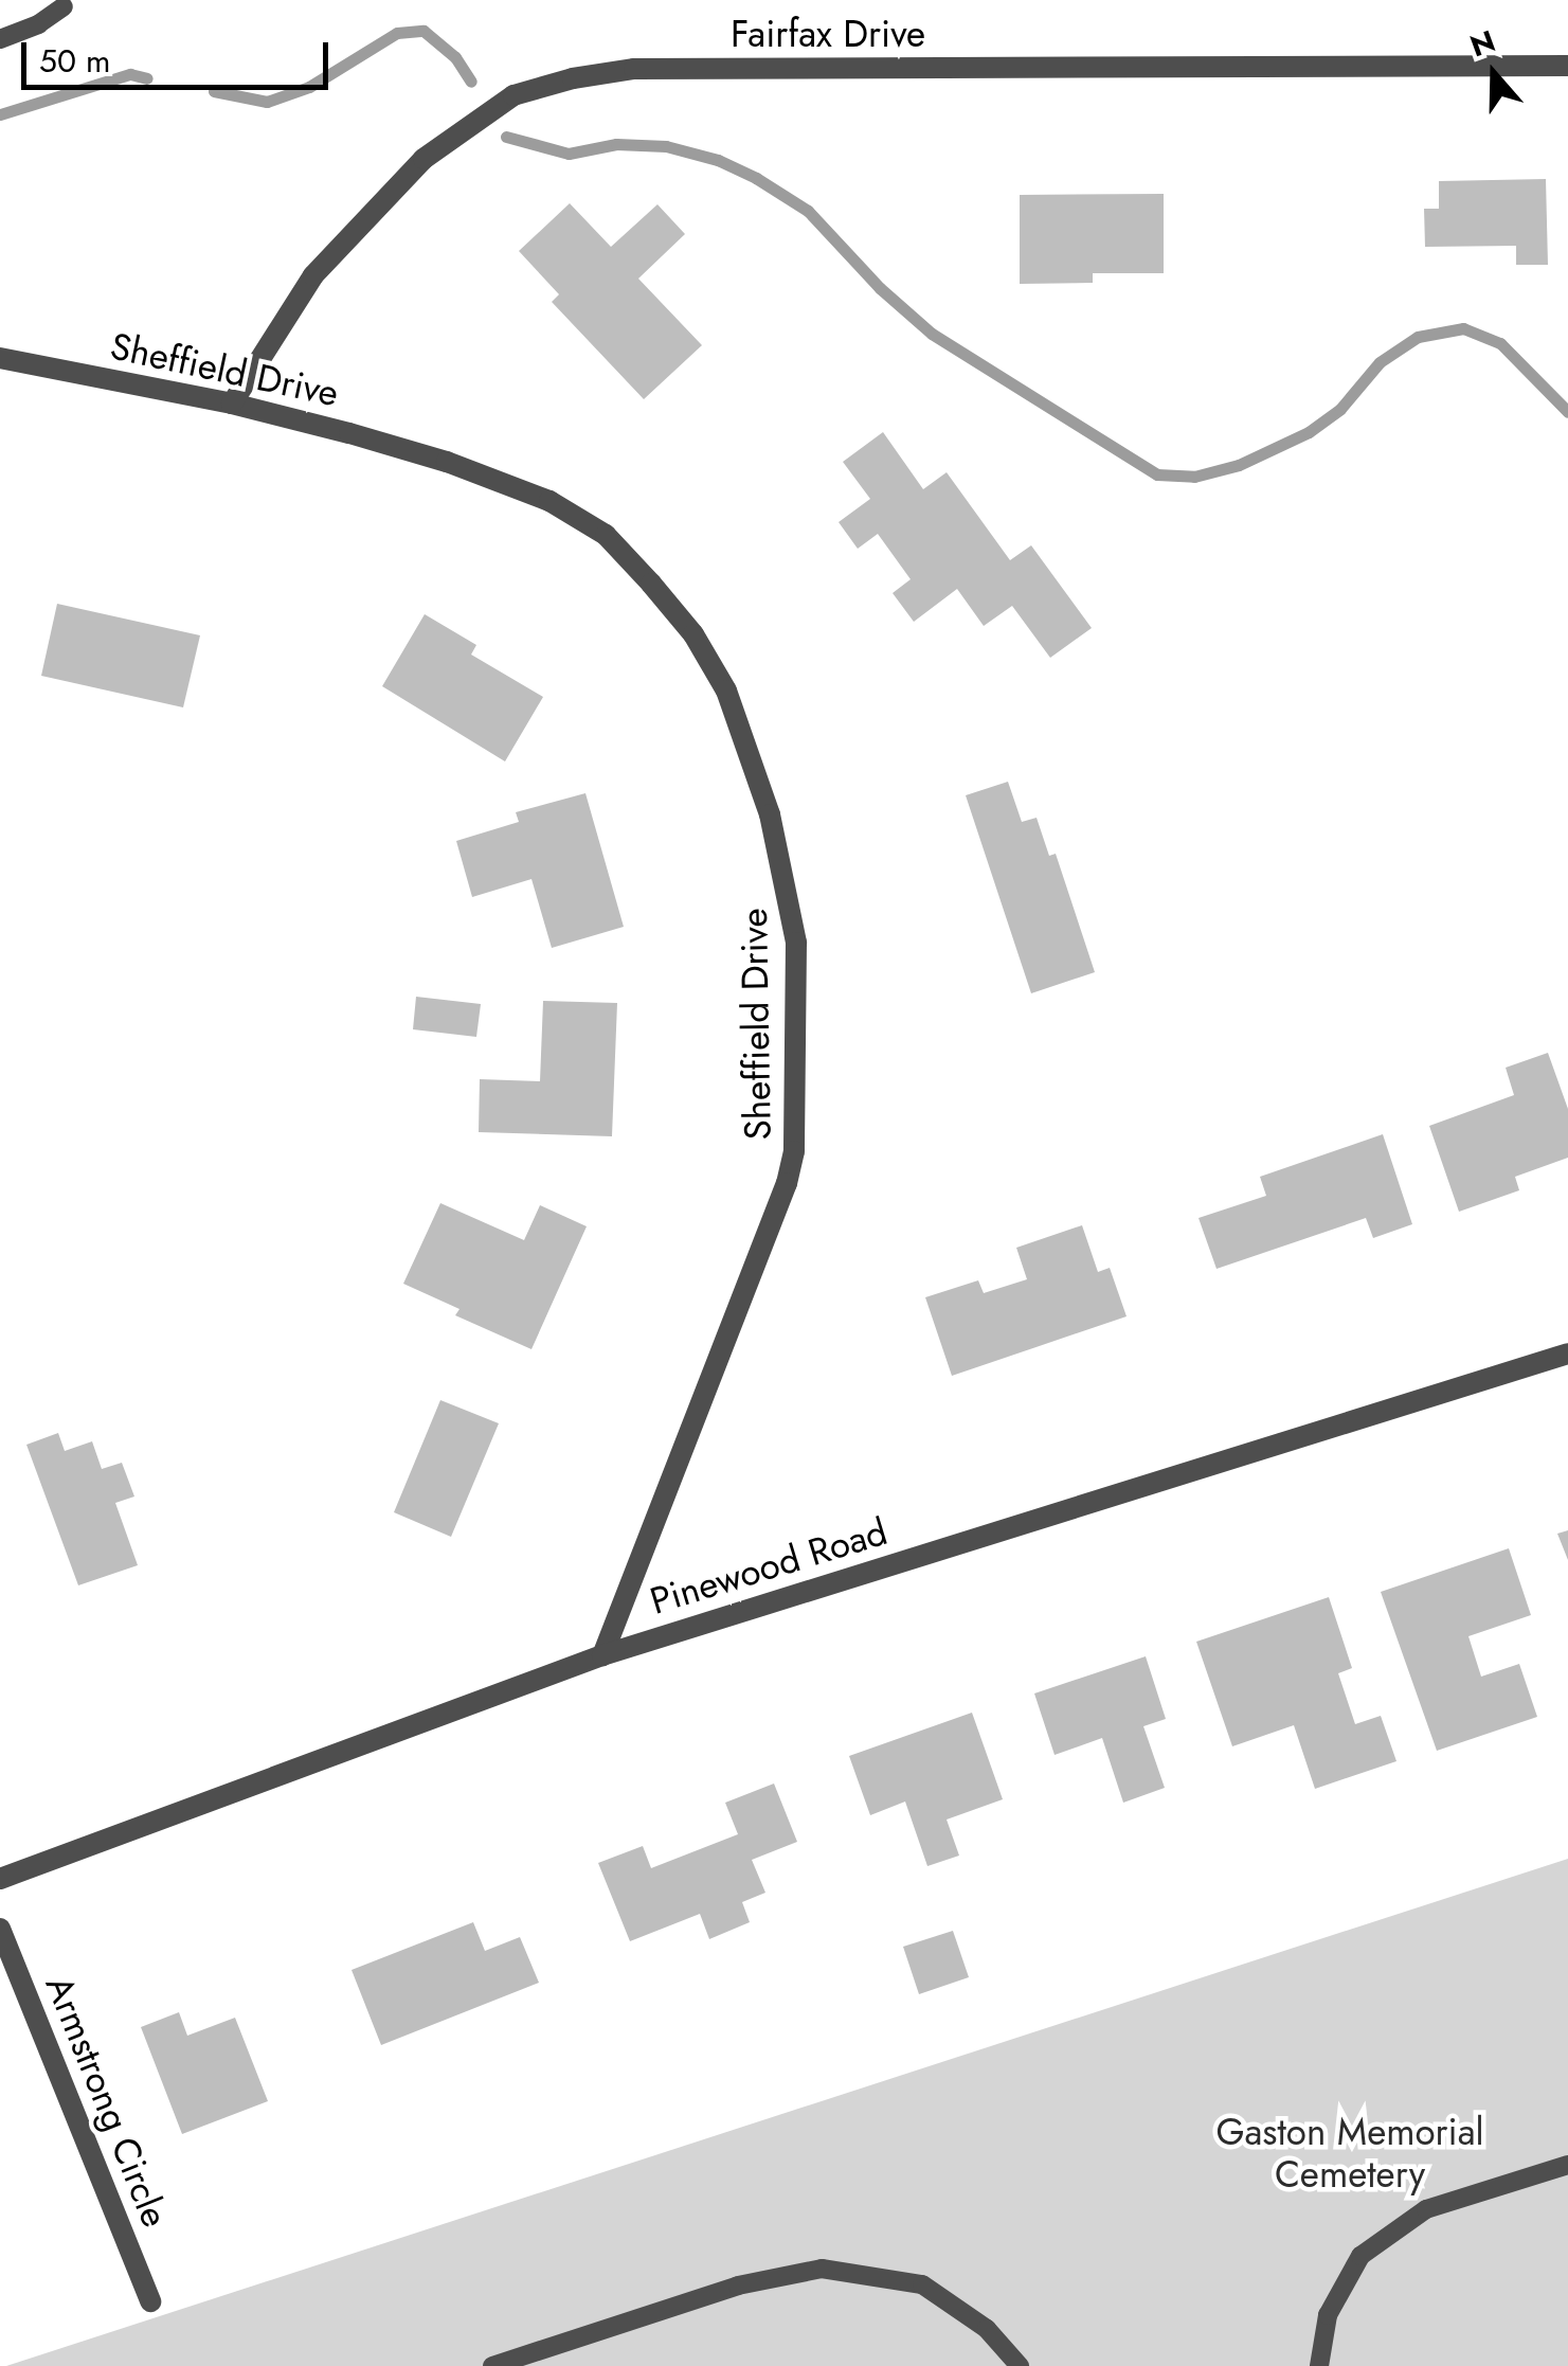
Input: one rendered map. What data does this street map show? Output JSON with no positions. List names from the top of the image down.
{
  "streets": {
    "street": [
      "Fairfax Drive",
      "Sheffield Drive",
      "Pinewood Road",
      "Armstrong Circle"
    ]
  },
  "crossings": [
    ["Fairfax Drive", "Sheffield Drive"],
    ["Sheffield Drive", "Pinewood Road"]
  ],
  "parks": ["Gaston Memorial Cemetery"],
  "scale_bar": "50 m",
  "north": "top"
}
